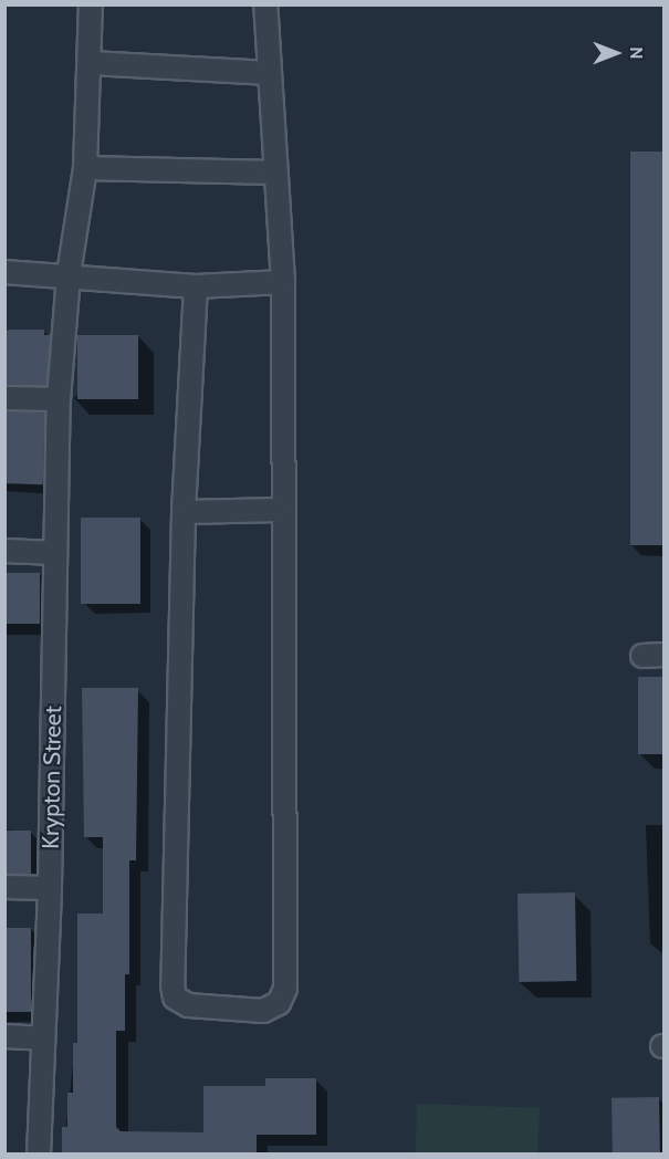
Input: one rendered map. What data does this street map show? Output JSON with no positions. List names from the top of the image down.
{
  "streets": {
    "street": ["Krypton Street"]
  },
  "north": "right"
}
